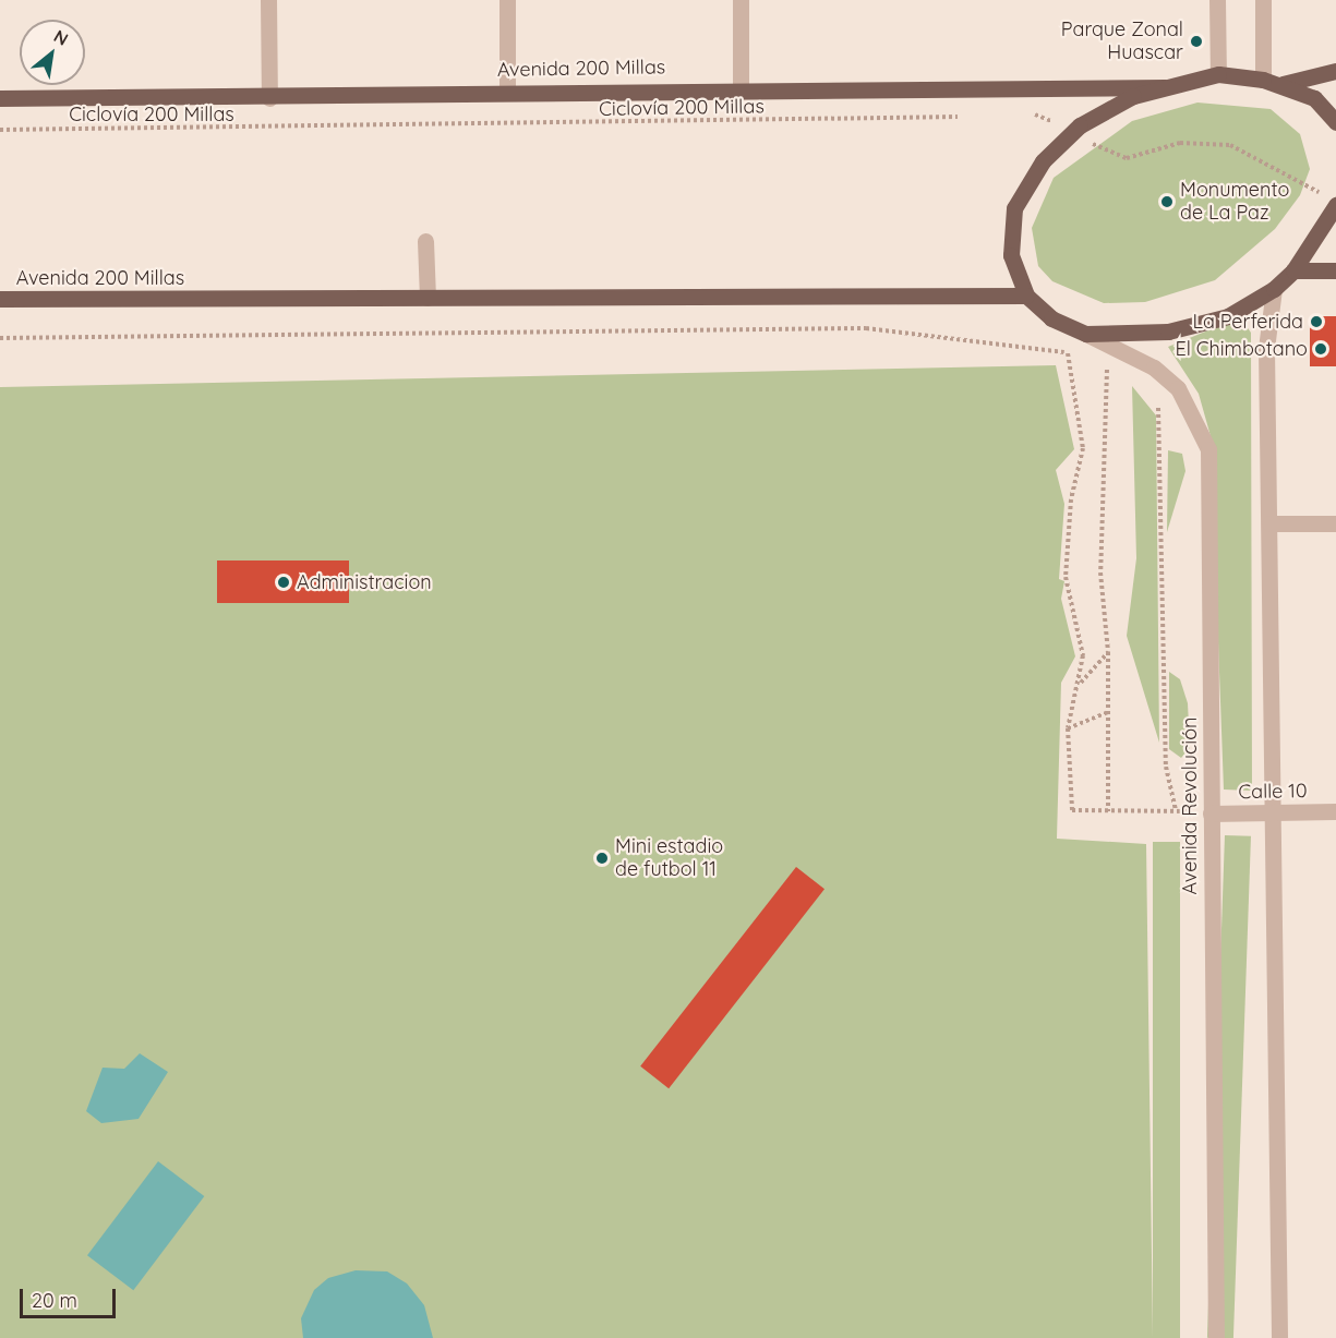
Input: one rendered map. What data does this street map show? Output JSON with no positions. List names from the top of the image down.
{
  "streets": {
    "main road": ["Avenida 200 Millas"],
    "street": ["Calle 10", "Avenida Revolución"],
    "path": ["Ciclovía 200 Millas"]
  },
  "crossings": [
    ["Calle 10", "Avenida Revolución"]
  ],
  "places": [
    "Parque Zonal Huascar",
    "Monumento de La Paz",
    "La Perferida",
    "El Chimbotano",
    "Administracion",
    "Mini estadio de futbol 11"
  ],
  "scale_bar": "20 m",
  "north": "top right"
}
